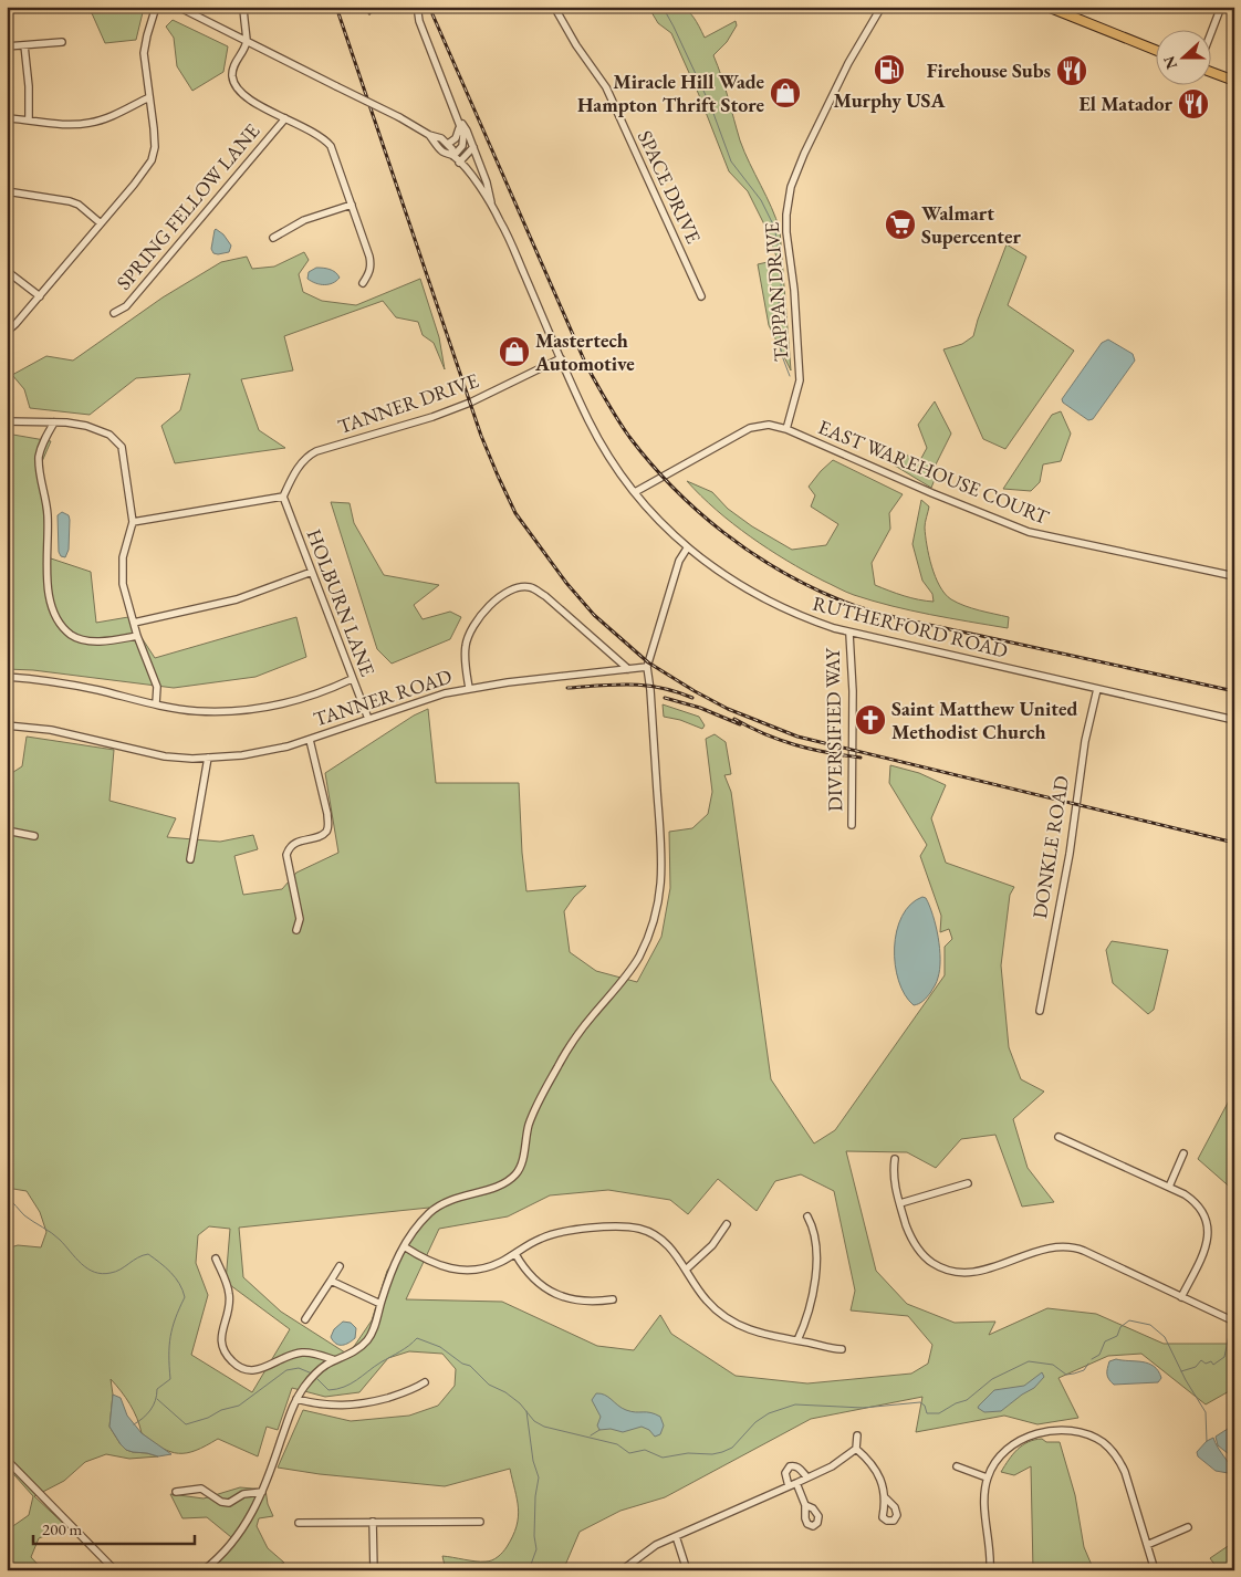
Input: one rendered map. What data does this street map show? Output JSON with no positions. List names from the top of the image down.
{
  "streets": {
    "street": [
      "SPACE DRIVE",
      "SPRING FELLOW LANE",
      "TAPPAN DRIVE",
      "TANNER DRIVE",
      "EAST WAREHOUSE COURT",
      "HOLBURN LANE",
      "RUTHERFORD ROAD",
      "TANNER ROAD",
      "DIVERSIFIED WAY",
      "DONKLE ROAD"
    ]
  },
  "crossings": [
    ["TAPPAN DRIVE", "EAST WAREHOUSE COURT"],
    ["TANNER DRIVE", "HOLBURN LANE"],
    ["TANNER DRIVE", "RUTHERFORD ROAD"],
    ["EAST WAREHOUSE COURT", "RUTHERFORD ROAD"],
    ["HOLBURN LANE", "TANNER ROAD"],
    ["RUTHERFORD ROAD", "DIVERSIFIED WAY"],
    ["RUTHERFORD ROAD", "DONKLE ROAD"]
  ],
  "places": {
    "fuel station": ["Murphy USA"],
    "restaurant": ["Firehouse Subs", "El Matador"],
    "shop": ["Miracle Hill Wade Hampton Thrift Store", "Mastertech Automotive"],
    "supermarket": ["Walmart Supercenter"],
    "church": ["Saint Matthew United Methodist Church"]
  },
  "scale_bar": "200 m",
  "north": "left"
}
